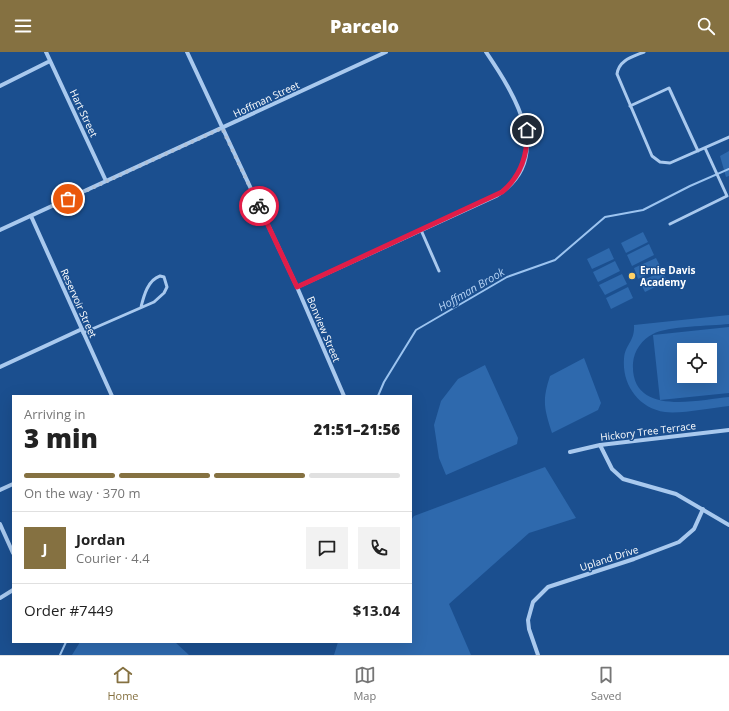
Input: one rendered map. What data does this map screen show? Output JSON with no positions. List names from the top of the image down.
{
  "streets": {
    "street": [
      "Hoffman Street",
      "Hart Street",
      "Reservoir Street",
      "Bonview Street",
      "Hickory Tree Terrace",
      "Upland Drive"
    ]
  },
  "crossings": [
    ["Hoffman Street", "Hart Street"],
    ["Hoffman Street", "Reservoir Street"],
    ["Hoffman Street", "Bonview Street"]
  ],
  "water": ["Hoffman Brook"],
  "places": ["Ernie Davis Academy"],
  "page": {
    "header": "Parcelo",
    "heading": ["3 min", "Arriving in", "21:51–21:56"],
    "panel": [
      "Jordan",
      "Courier · 4.4",
      "Order #7449",
      "$13.04"
    ],
    "bar": "On the way · 370 m",
    "round": "J",
    "tabs": ["Home", "Map", "Saved"]
  }
}
